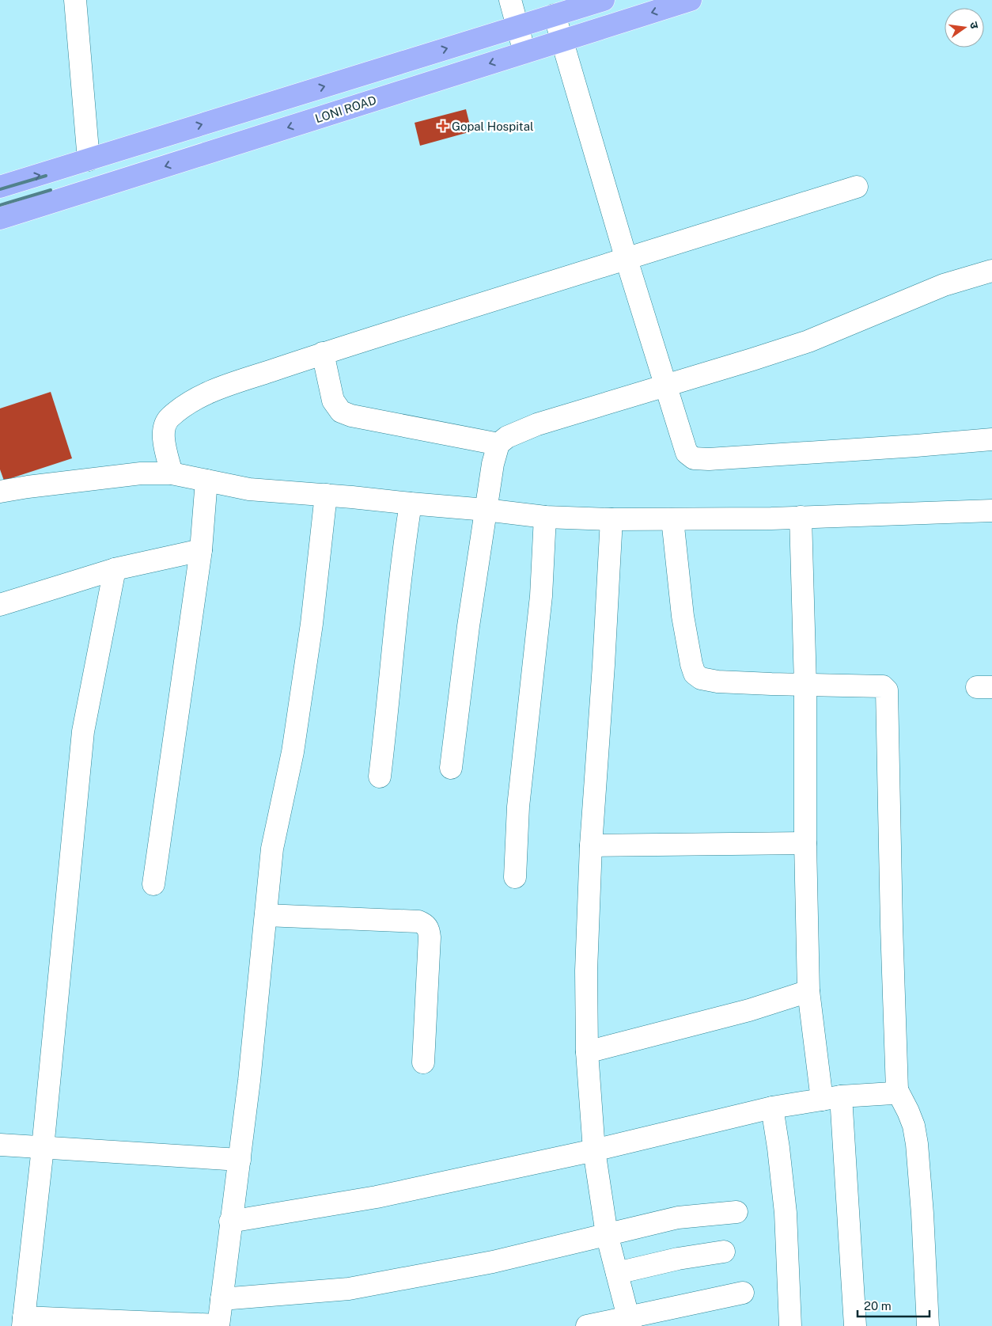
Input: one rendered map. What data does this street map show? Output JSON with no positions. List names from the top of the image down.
{
  "streets": {
    "highway": ["LONI ROAD"]
  },
  "places": {
    "health": ["Gopal Hospital"]
  },
  "scale_bar": "20 m",
  "north": "right"
}
